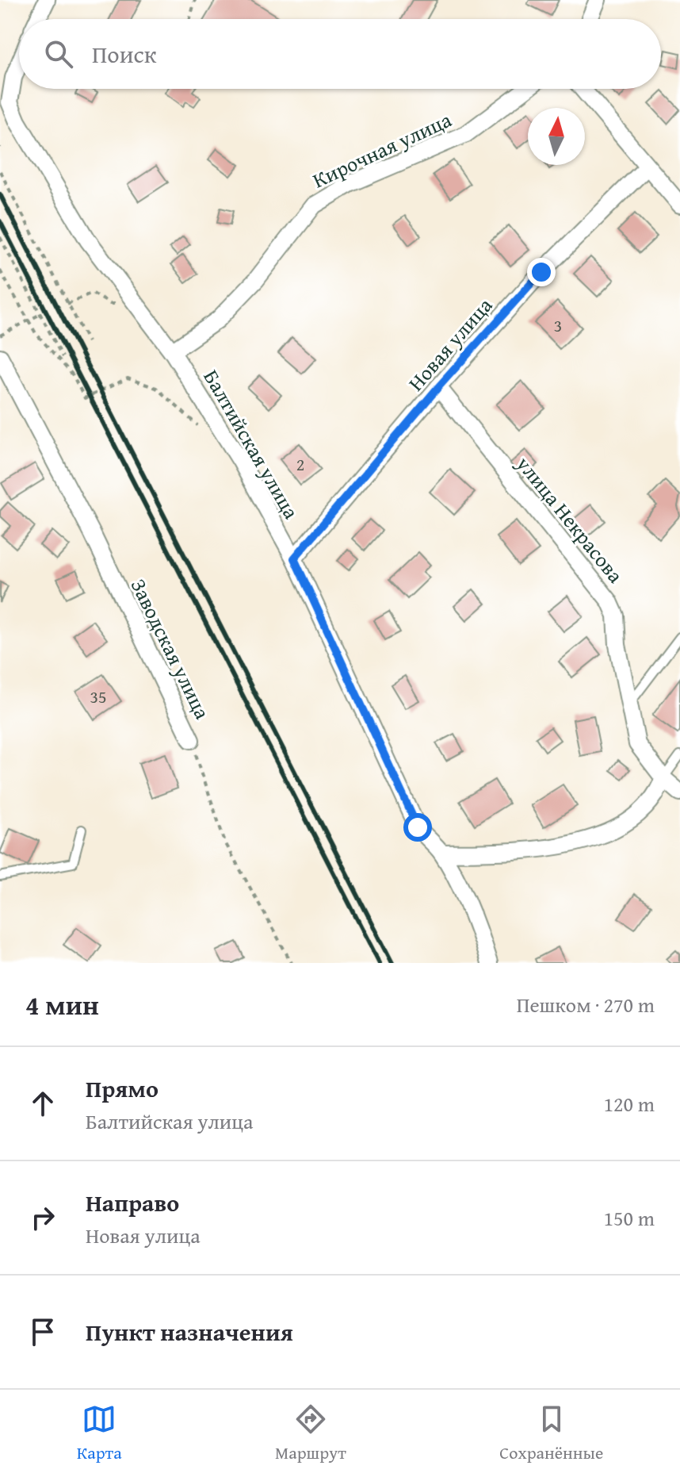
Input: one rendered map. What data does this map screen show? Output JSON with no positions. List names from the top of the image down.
{
  "streets": {
    "street": [
      "Кирочная улица",
      "Новая улица",
      "Балтийская улица",
      "улица Некрасова",
      "Заводская улица"
    ]
  },
  "crossings": [
    ["Кирочная улица", "Балтийская улица"],
    ["Новая улица", "Балтийская улица"],
    ["Новая улица", "улица Некрасова"]
  ],
  "house_numbers": ["3", "2", "35"],
  "north": "top",
  "page": {
    "search": "Поиск",
    "heading": ["4 мин", "Пешком · 270 m"],
    "list": [
      ["Прямо", "Балтийская улица", "120 m"],
      ["Направо", "Новая улица", "150 m"],
      "Пункт назначения"
    ],
    "nav": ["Карта", "Маршрут", "Сохранённые"]
  }
}
